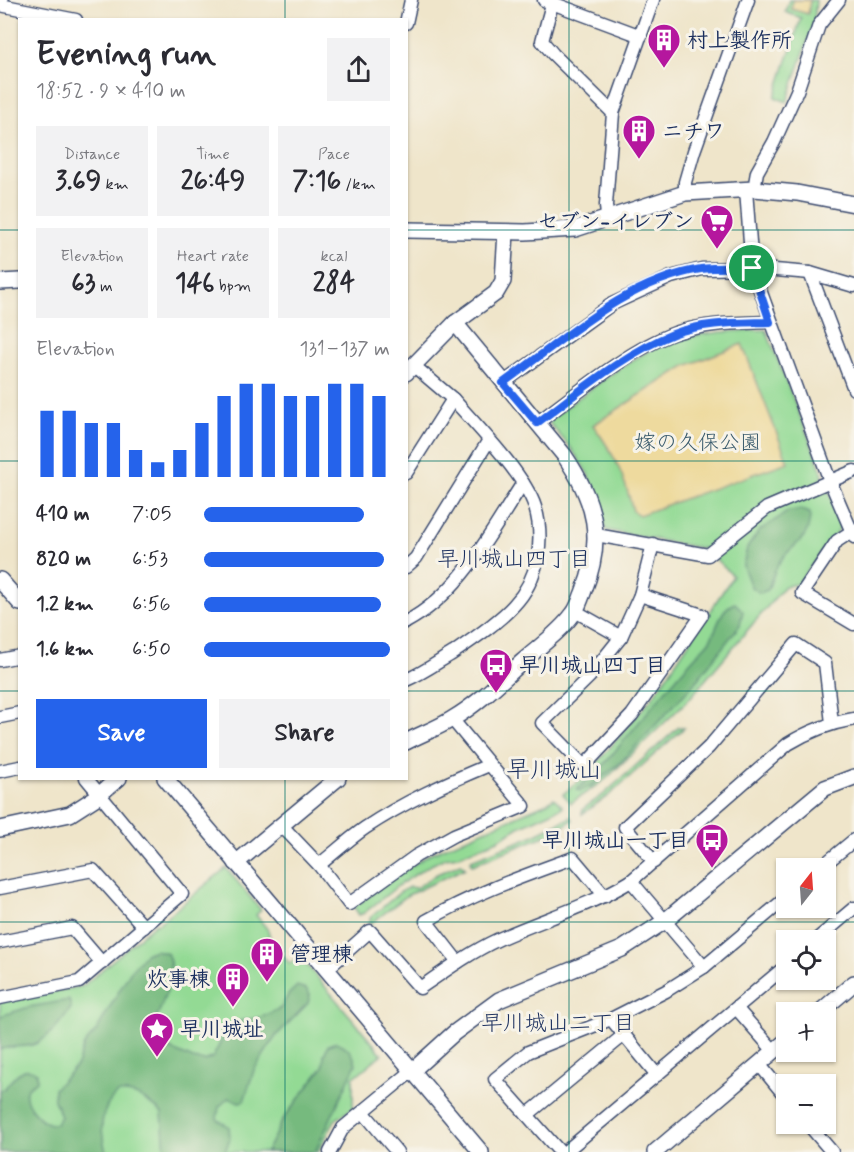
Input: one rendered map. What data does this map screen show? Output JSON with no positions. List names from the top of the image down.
{
  "districts": ["早川城山四丁目", "早川城山", "早川城山二丁目"],
  "parks": ["嫁の久保公園"],
  "places": {
    "building": [
      "村上製作所",
      "ニチワ",
      "管理棟",
      "炊事棟"
    ],
    "supermarket": ["セブン-イレブン"],
    "bus stop": ["早川城山四丁目", "早川城山一丁目"],
    "place": ["早川城址"]
  },
  "north": "top",
  "page": {
    "heading": ["Evening run", "18:52 · 9 × 410 m"],
    "stats": [
      ["Distance", "3.69 km"],
      ["Time", "26:49"],
      ["Pace", "7:16 /km"],
      ["Elevation", "63 m"],
      ["Heart rate", "146 bpm"],
      ["kcal", "284"]
    ],
    "chart": ["Elevation", "131–137 m"],
    "list": [
      {
        "name": "410 m",
        "note": "7:05"
      },
      {
        "name": "820 m",
        "note": "6:53"
      },
      {
        "name": "1.2 km",
        "note": "6:56"
      },
      {
        "name": "1.6 km",
        "note": "6:50"
      }
    ],
    "buttons": ["Save", "Share"],
    "map_buttons": ["+", "−"]
  }
}
